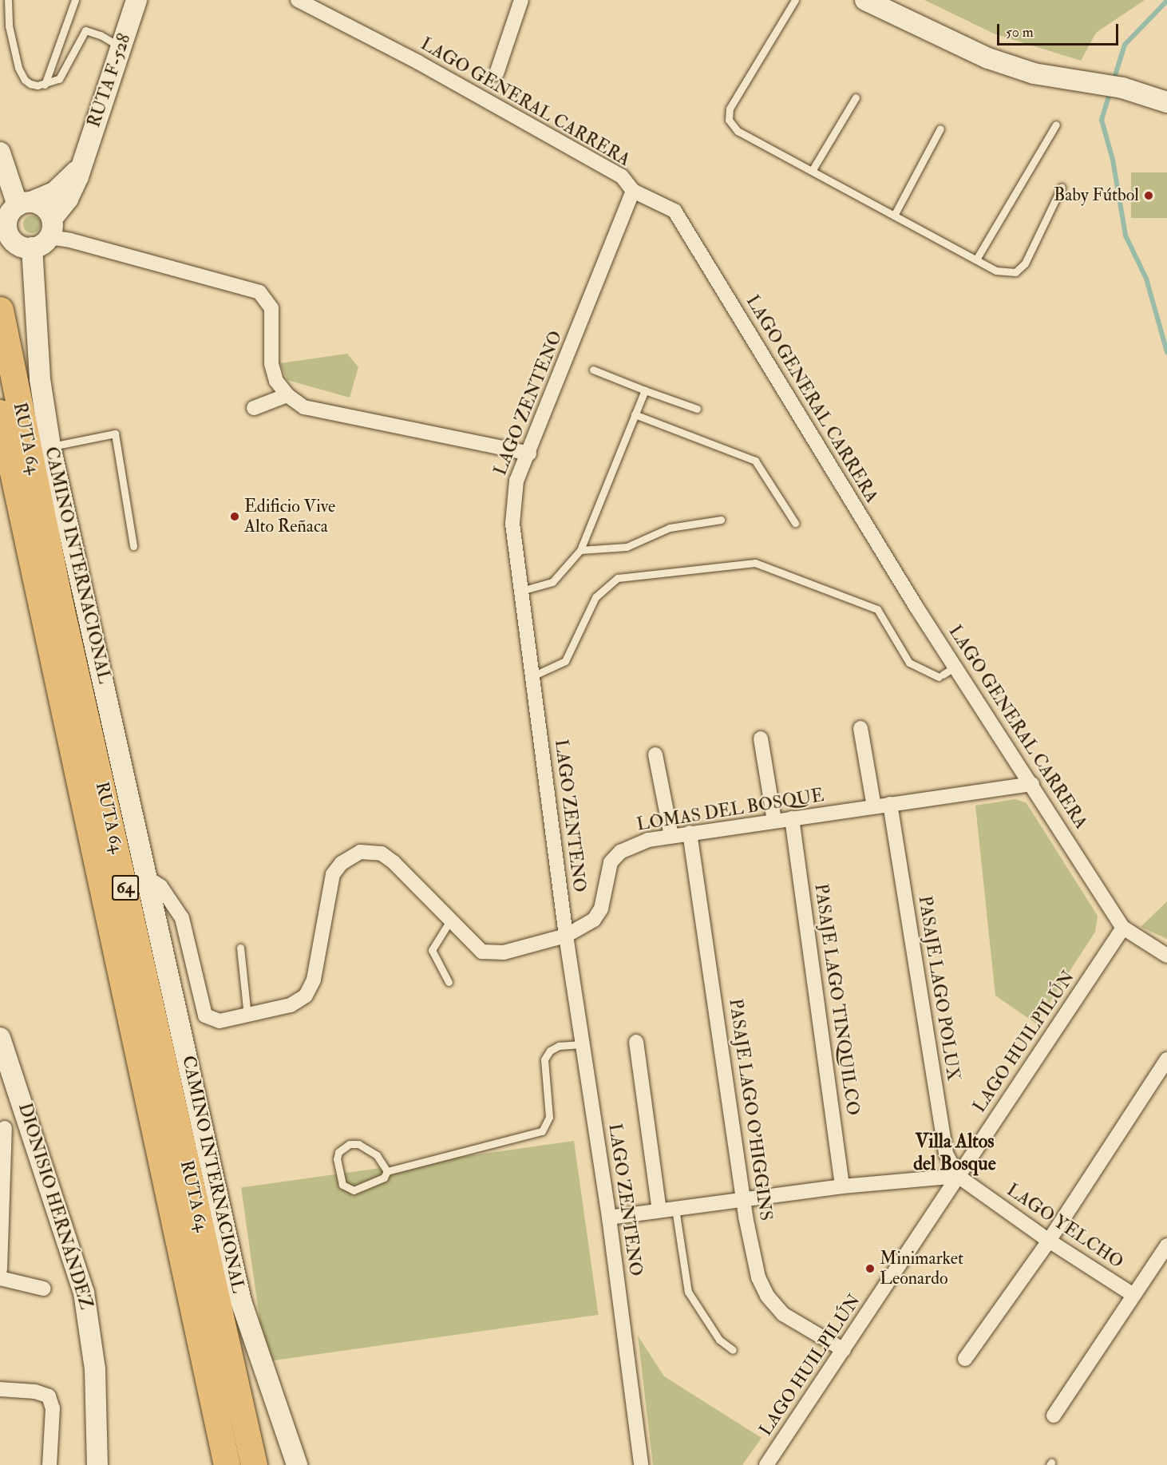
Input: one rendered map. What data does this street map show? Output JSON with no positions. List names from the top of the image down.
{
  "streets": {
    "highway": ["RUTA 64", "64"],
    "main road": ["RUTA F-528", "CAMINO INTERNACIONAL", "DIONISIO HERNÁNDEZ"],
    "street": [
      "LAGO GENERAL CARRERA",
      "LAGO ZENTENO",
      "LOMAS DEL BOSQUE",
      "PASAJE LAGO POLUX",
      "PASAJE LAGO TINQUILCO",
      "LAGO HUILPILÚN",
      "PASAJE LAGO O'HIGGINS",
      "LAGO YELCHO"
    ]
  },
  "crossings": [
    ["RUTA F-528", "CAMINO INTERNACIONAL"],
    ["LAGO GENERAL CARRERA", "LAGO ZENTENO"],
    ["LAGO GENERAL CARRERA", "LOMAS DEL BOSQUE"],
    ["LAGO GENERAL CARRERA", "LAGO HUILPILÚN"],
    ["LAGO ZENTENO", "LOMAS DEL BOSQUE"],
    ["CAMINO INTERNACIONAL", "LOMAS DEL BOSQUE"],
    ["LOMAS DEL BOSQUE", "PASAJE LAGO POLUX"],
    ["LOMAS DEL BOSQUE", "PASAJE LAGO TINQUILCO"],
    ["LOMAS DEL BOSQUE", "PASAJE LAGO O'HIGGINS"],
    ["PASAJE LAGO POLUX", "LAGO HUILPILÚN"],
    ["PASAJE LAGO POLUX", "LAGO YELCHO"],
    ["LAGO HUILPILÚN", "PASAJE LAGO O'HIGGINS"],
    ["LAGO HUILPILÚN", "LAGO YELCHO"]
  ],
  "districts": ["Villa Altos del Bosque"],
  "places": ["Baby Fútbol", "Edificio Vive Alto Reñaca", "Minimarket Leonardo"],
  "scale_bar": "50 m"
}
